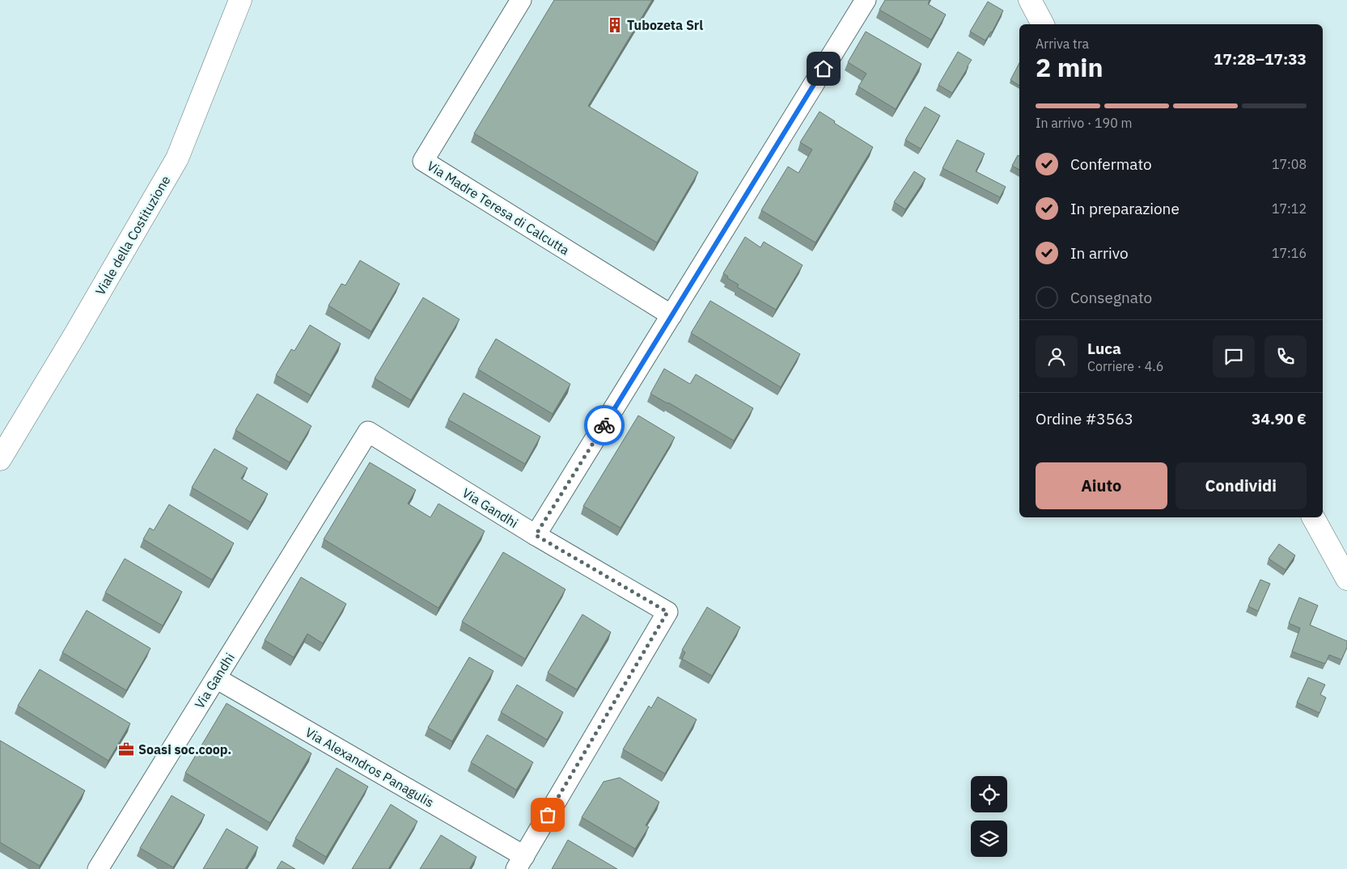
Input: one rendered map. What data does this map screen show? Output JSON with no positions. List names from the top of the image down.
{
  "streets": {
    "main road": ["Viale della Costituzione"],
    "street": ["Via Madre Teresa di Calcutta", "Via Gandhi", "Via Alexandros Panagulis"]
  },
  "crossings": [
    ["Via Gandhi", "Via Alexandros Panagulis"]
  ],
  "places": {
    "building": ["Tubozeta Srl"],
    "office": ["Soasi soc.coop."]
  },
  "page": {
    "heading": ["2 min", "Arriva tra", "17:28–17:33"],
    "panel": [
      "Luca",
      "Corriere · 4.6",
      "Ordine #3563",
      "34.90 €"
    ],
    "bar": "In arrivo · 190 m",
    "list": [
      ["Confermato", "17:08"],
      ["In preparazione", "17:12"],
      ["In arrivo", "17:16"],
      "Consegnato"
    ],
    "buttons": ["Aiuto", "Condividi"]
  }
}
